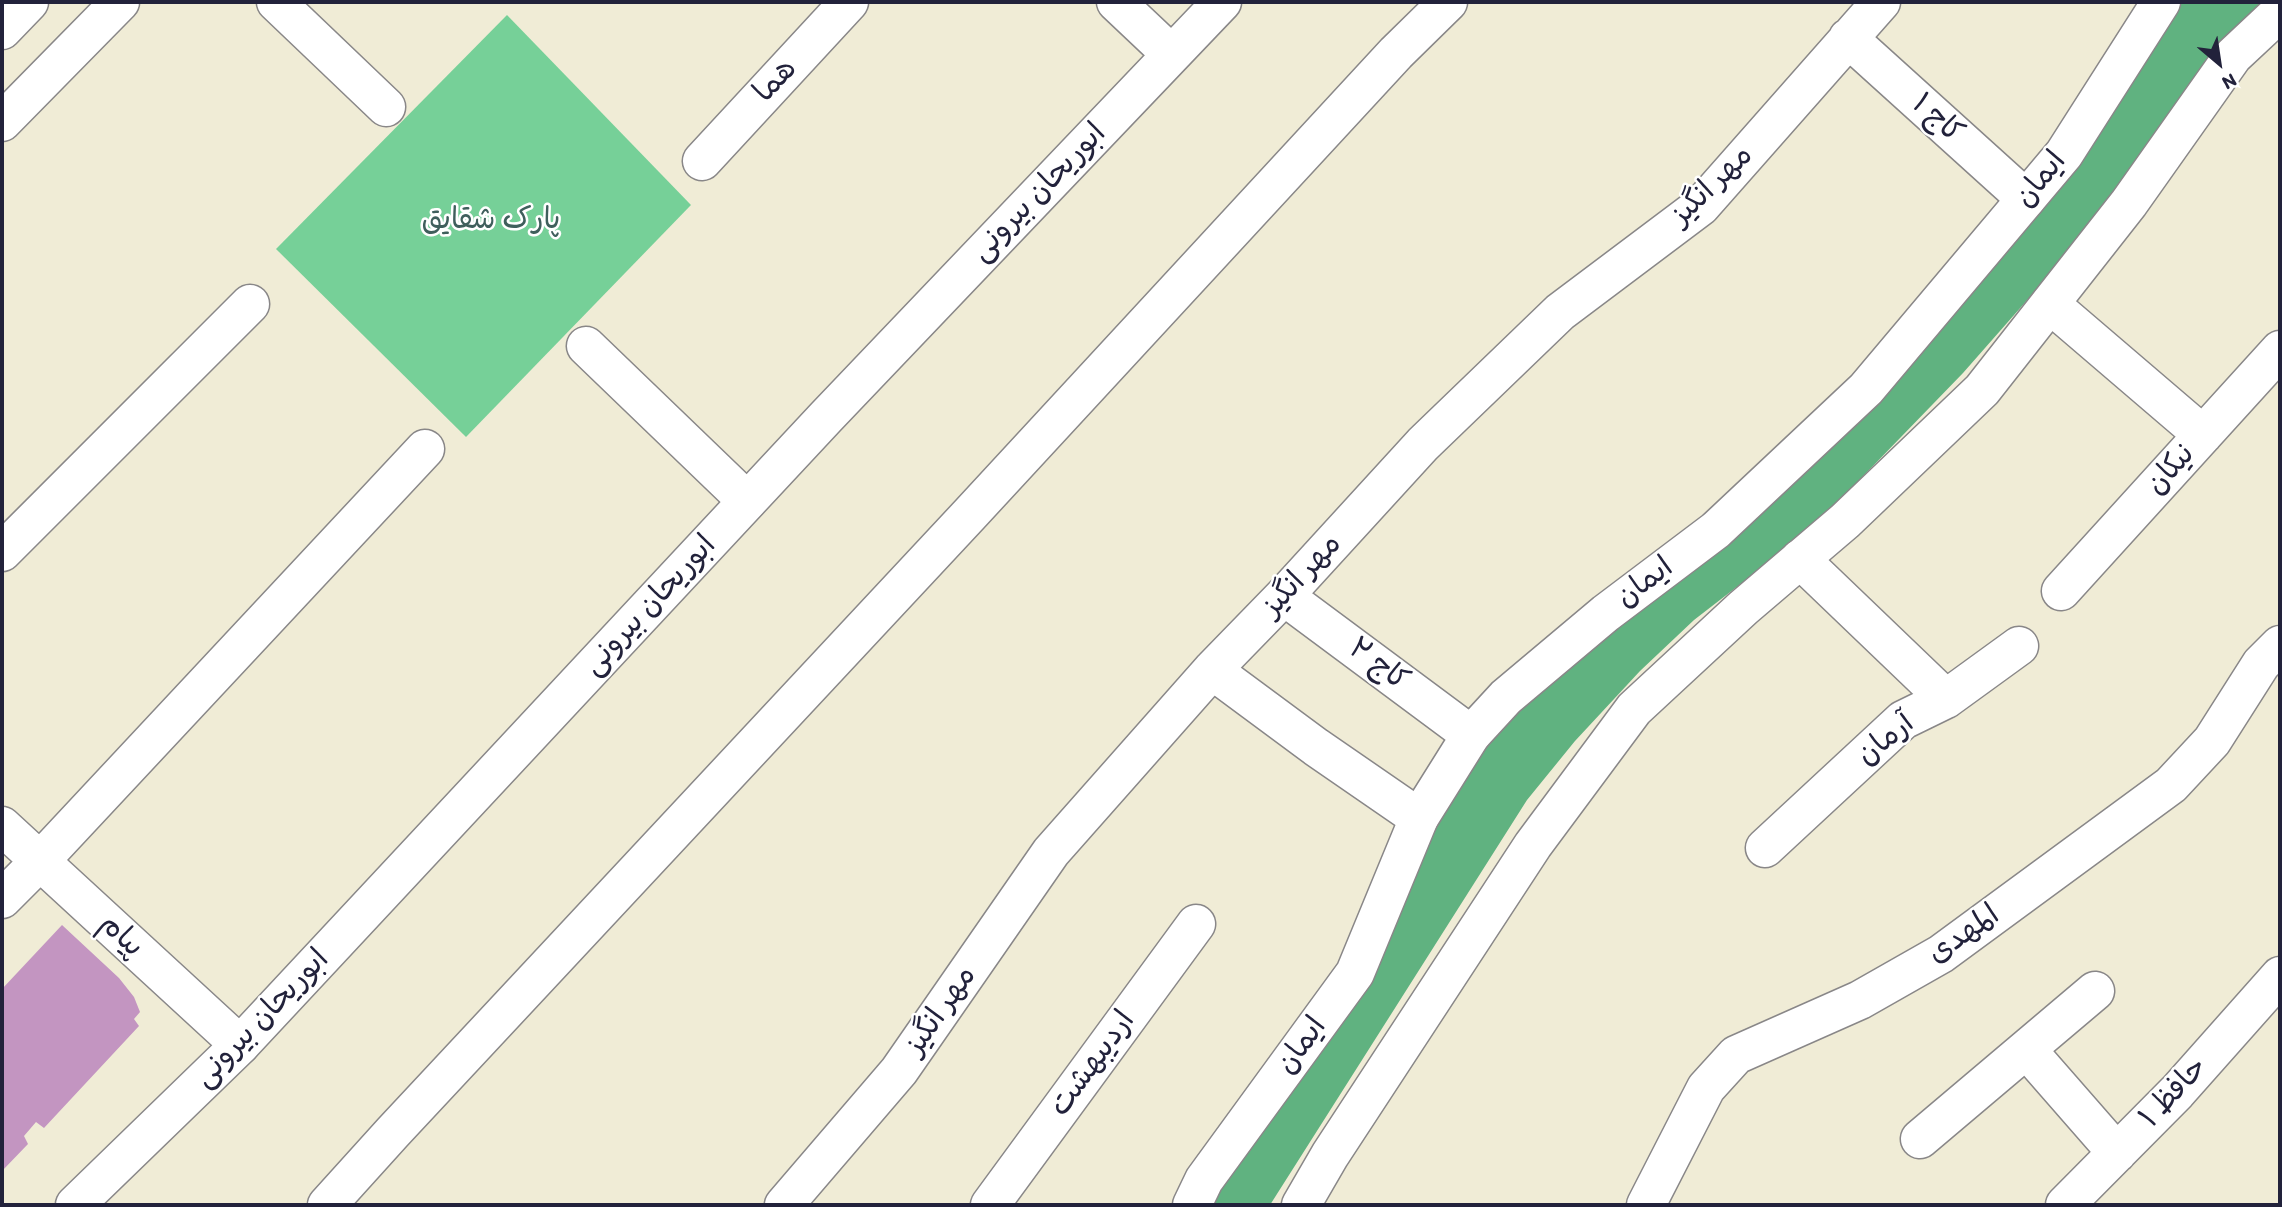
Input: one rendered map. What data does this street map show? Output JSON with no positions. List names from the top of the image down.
{
  "streets": {
    "street": [
      "هما",
      "کاج ۱",
      "ایمان",
      "مهر انگیز",
      "ابوریحان بیرونی",
      "نیکان",
      "کاج ۲",
      "آرمان",
      "المهدی",
      "پیام",
      "اردیبهشت",
      "حافظ ۱"
    ]
  },
  "crossings": [
    ["کاج ۱", "ایمان"],
    ["کاج ۱", "مهر انگیز"],
    ["ایمان", "کاج ۲"],
    ["مهر انگیز", "کاج ۲"],
    ["ابوریحان بیرونی", "پیام"]
  ],
  "parks": ["پارک شقایق"],
  "north": "bottom right"
}
